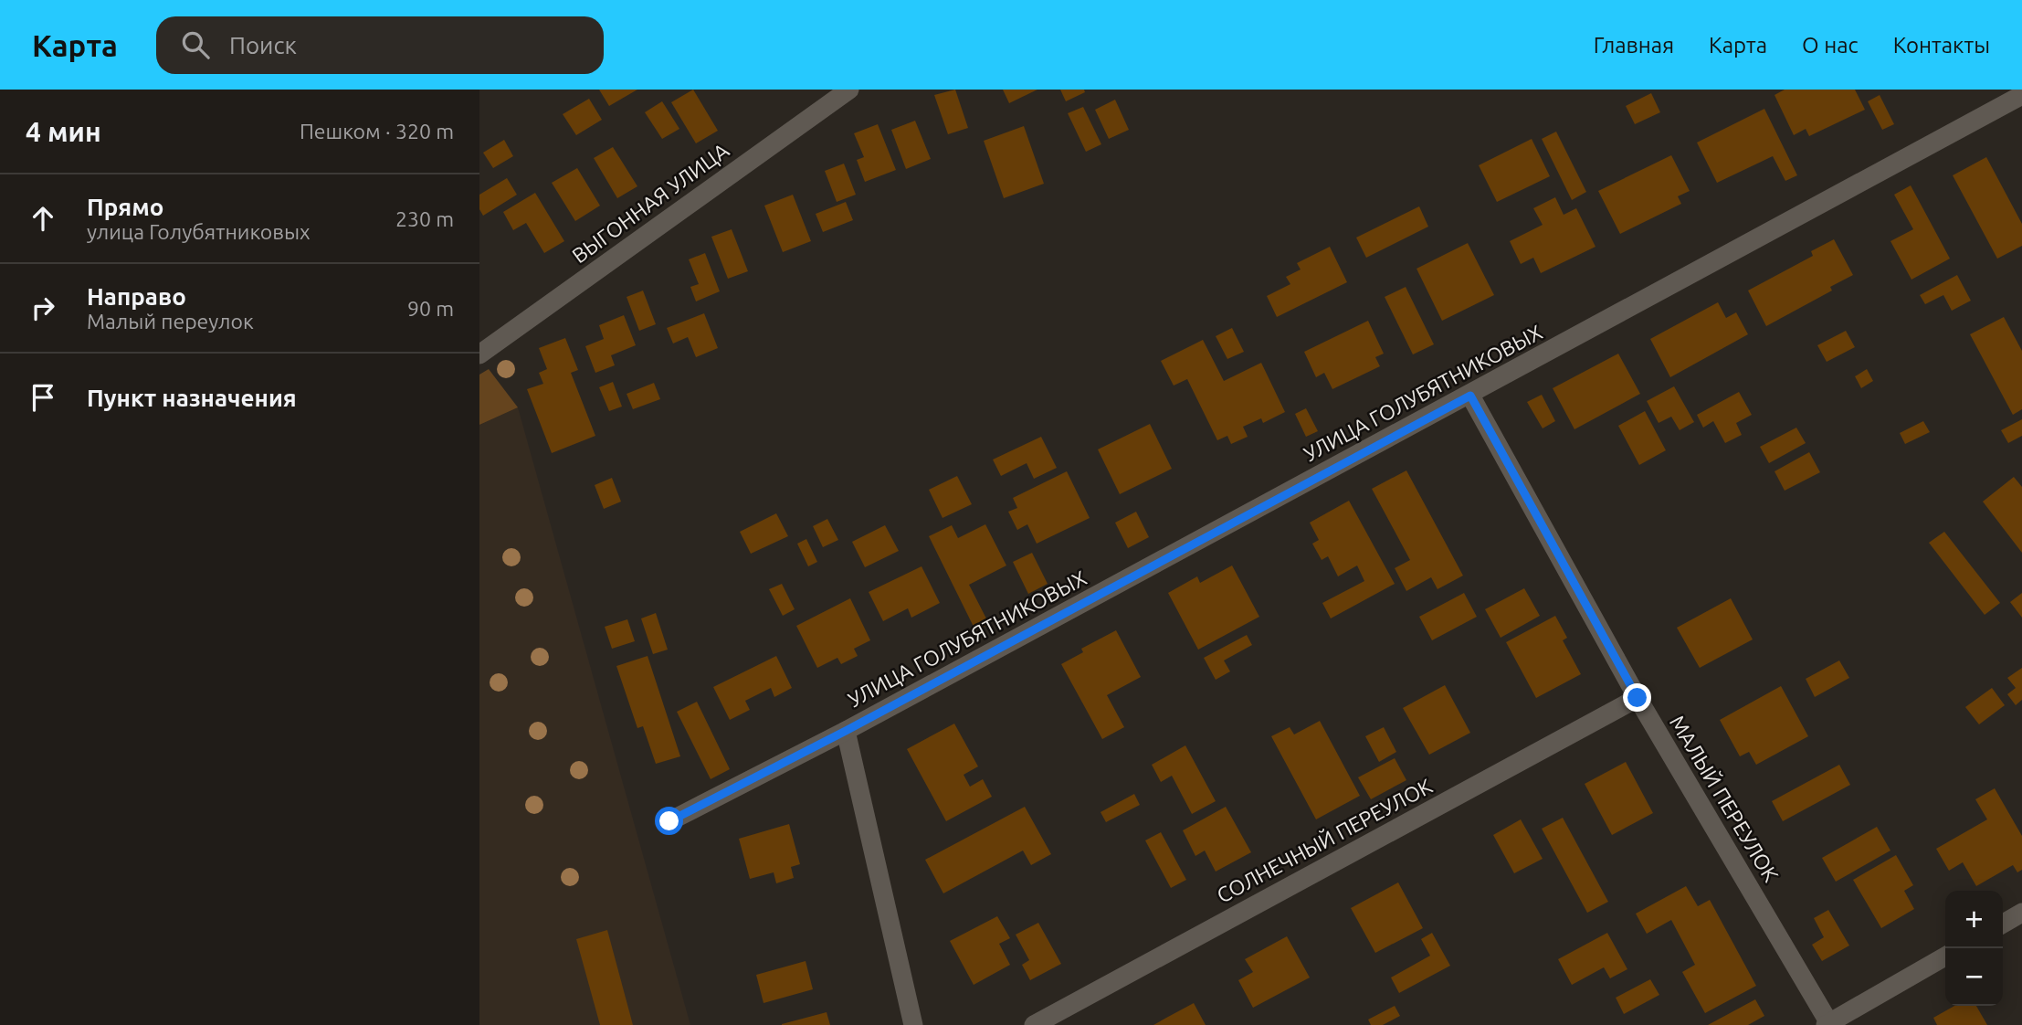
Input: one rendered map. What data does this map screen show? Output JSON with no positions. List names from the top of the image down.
{
  "streets": {
    "street": [
      "ВЫГОННАЯ УЛИЦА",
      "УЛИЦА ГОЛУБЯТНИКОВЫХ",
      "МАЛЫЙ ПЕРЕУЛОК",
      "СОЛНЕЧНЫЙ ПЕРЕУЛОК"
    ]
  },
  "crossings": [
    ["УЛИЦА ГОЛУБЯТНИКОВЫХ", "МАЛЫЙ ПЕРЕУЛОК"],
    ["МАЛЫЙ ПЕРЕУЛОК", "СОЛНЕЧНЫЙ ПЕРЕУЛОК"]
  ],
  "page": {
    "header": "Карта",
    "search": "Поиск",
    "nav": [
      "Главная",
      "Карта",
      "О нас",
      "Контакты"
    ],
    "heading": ["4 мин", "Пешком · 320 m"],
    "list": [
      ["Прямо", "улица Голубятниковых", "230 m"],
      ["Направо", "Малый переулок", "90 m"],
      "Пункт назначения"
    ],
    "map_buttons": ["+", "−"]
  }
}
